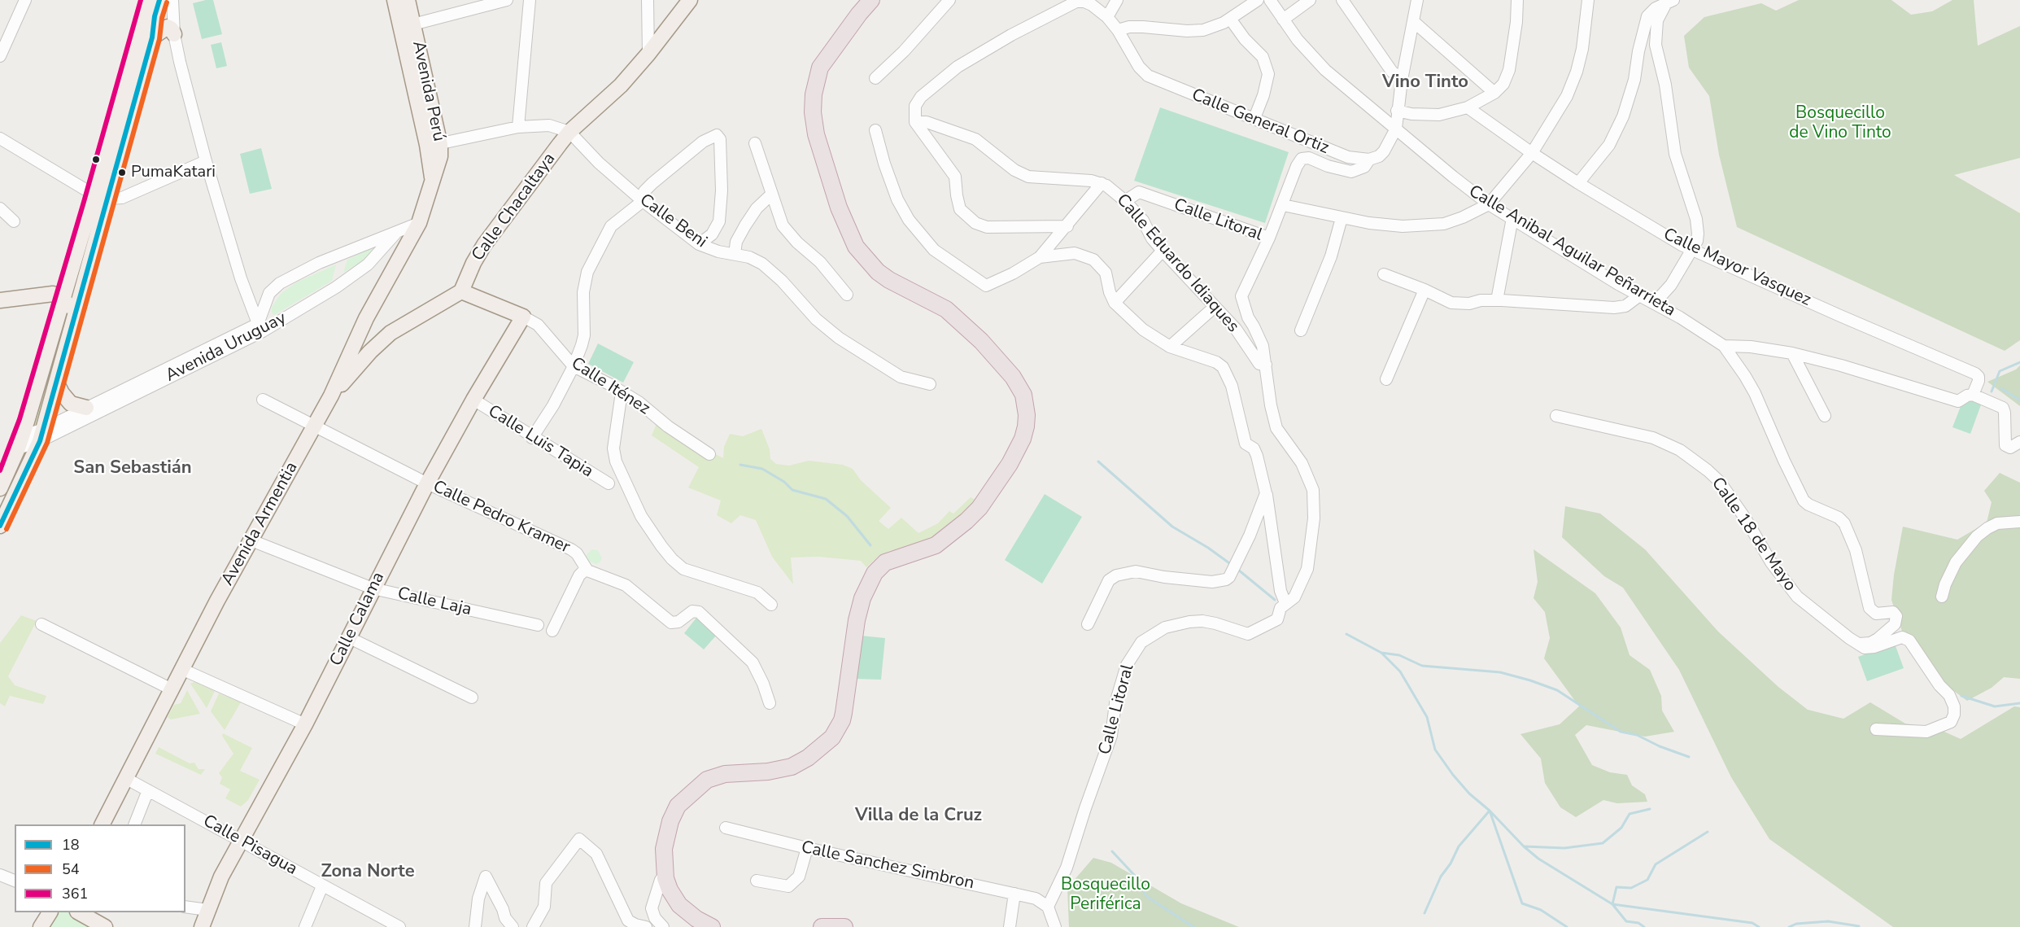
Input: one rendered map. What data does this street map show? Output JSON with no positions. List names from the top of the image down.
{
  "streets": {
    "main road": [
      "Avenida Perú",
      "Calle Chacaltaya",
      "Calle Iténez",
      "Avenida Armentia",
      "Calle Calama"
    ],
    "street": [
      "Calle General Ortiz",
      "Calle Litoral",
      "Calle Beni",
      "Calle Anibal Aguilar Peñarrieta",
      "Calle Eduardo Idiaques",
      "Calle Mayor Vasquez",
      "Avenida Uruguay",
      "Calle Luis Tapia",
      "Calle Pedro Kramer",
      "Calle 18 de Mayo",
      "Calle Laja",
      "Calle Pisagua",
      "Calle Sanchez Simbron"
    ]
  },
  "crossings": [
    ["Avenida Perú", "Avenida Uruguay"],
    ["Avenida Perú", "Avenida Armentia"],
    ["Calle General Ortiz", "Calle Eduardo Idiaques"],
    ["Calle Chacaltaya", "Calle Beni"],
    ["Calle Chacaltaya", "Calle Iténez"],
    ["Calle Litoral", "Calle Eduardo Idiaques"],
    ["Calle Litoral", "Calle Sanchez Simbron"],
    ["Calle Anibal Aguilar Peñarrieta", "Calle 18 de Mayo"],
    ["Avenida Uruguay", "Avenida Armentia"],
    ["Calle Iténez", "Calle Calama"],
    ["Calle Luis Tapia", "Calle Calama"],
    ["Calle Pedro Kramer", "Avenida Armentia"],
    ["Calle Pedro Kramer", "Calle Calama"],
    ["Avenida Armentia", "Calle Laja"],
    ["Avenida Armentia", "Calle Pisagua"],
    ["Calle Laja", "Calle Calama"],
    ["Calle Calama", "Calle Pisagua"]
  ],
  "districts": [
    "Vino Tinto",
    "San Sebastián",
    "Villa de la Cruz",
    "Zona Norte"
  ],
  "parks": ["Bosquecillo de Vino Tinto", "Bosquecillo Periférica"],
  "places": ["PumaKatari"],
  "lines": ["transit line 18", "transit line 361", "transit line 54"],
  "legend": ["18", "54", "361"]
}
